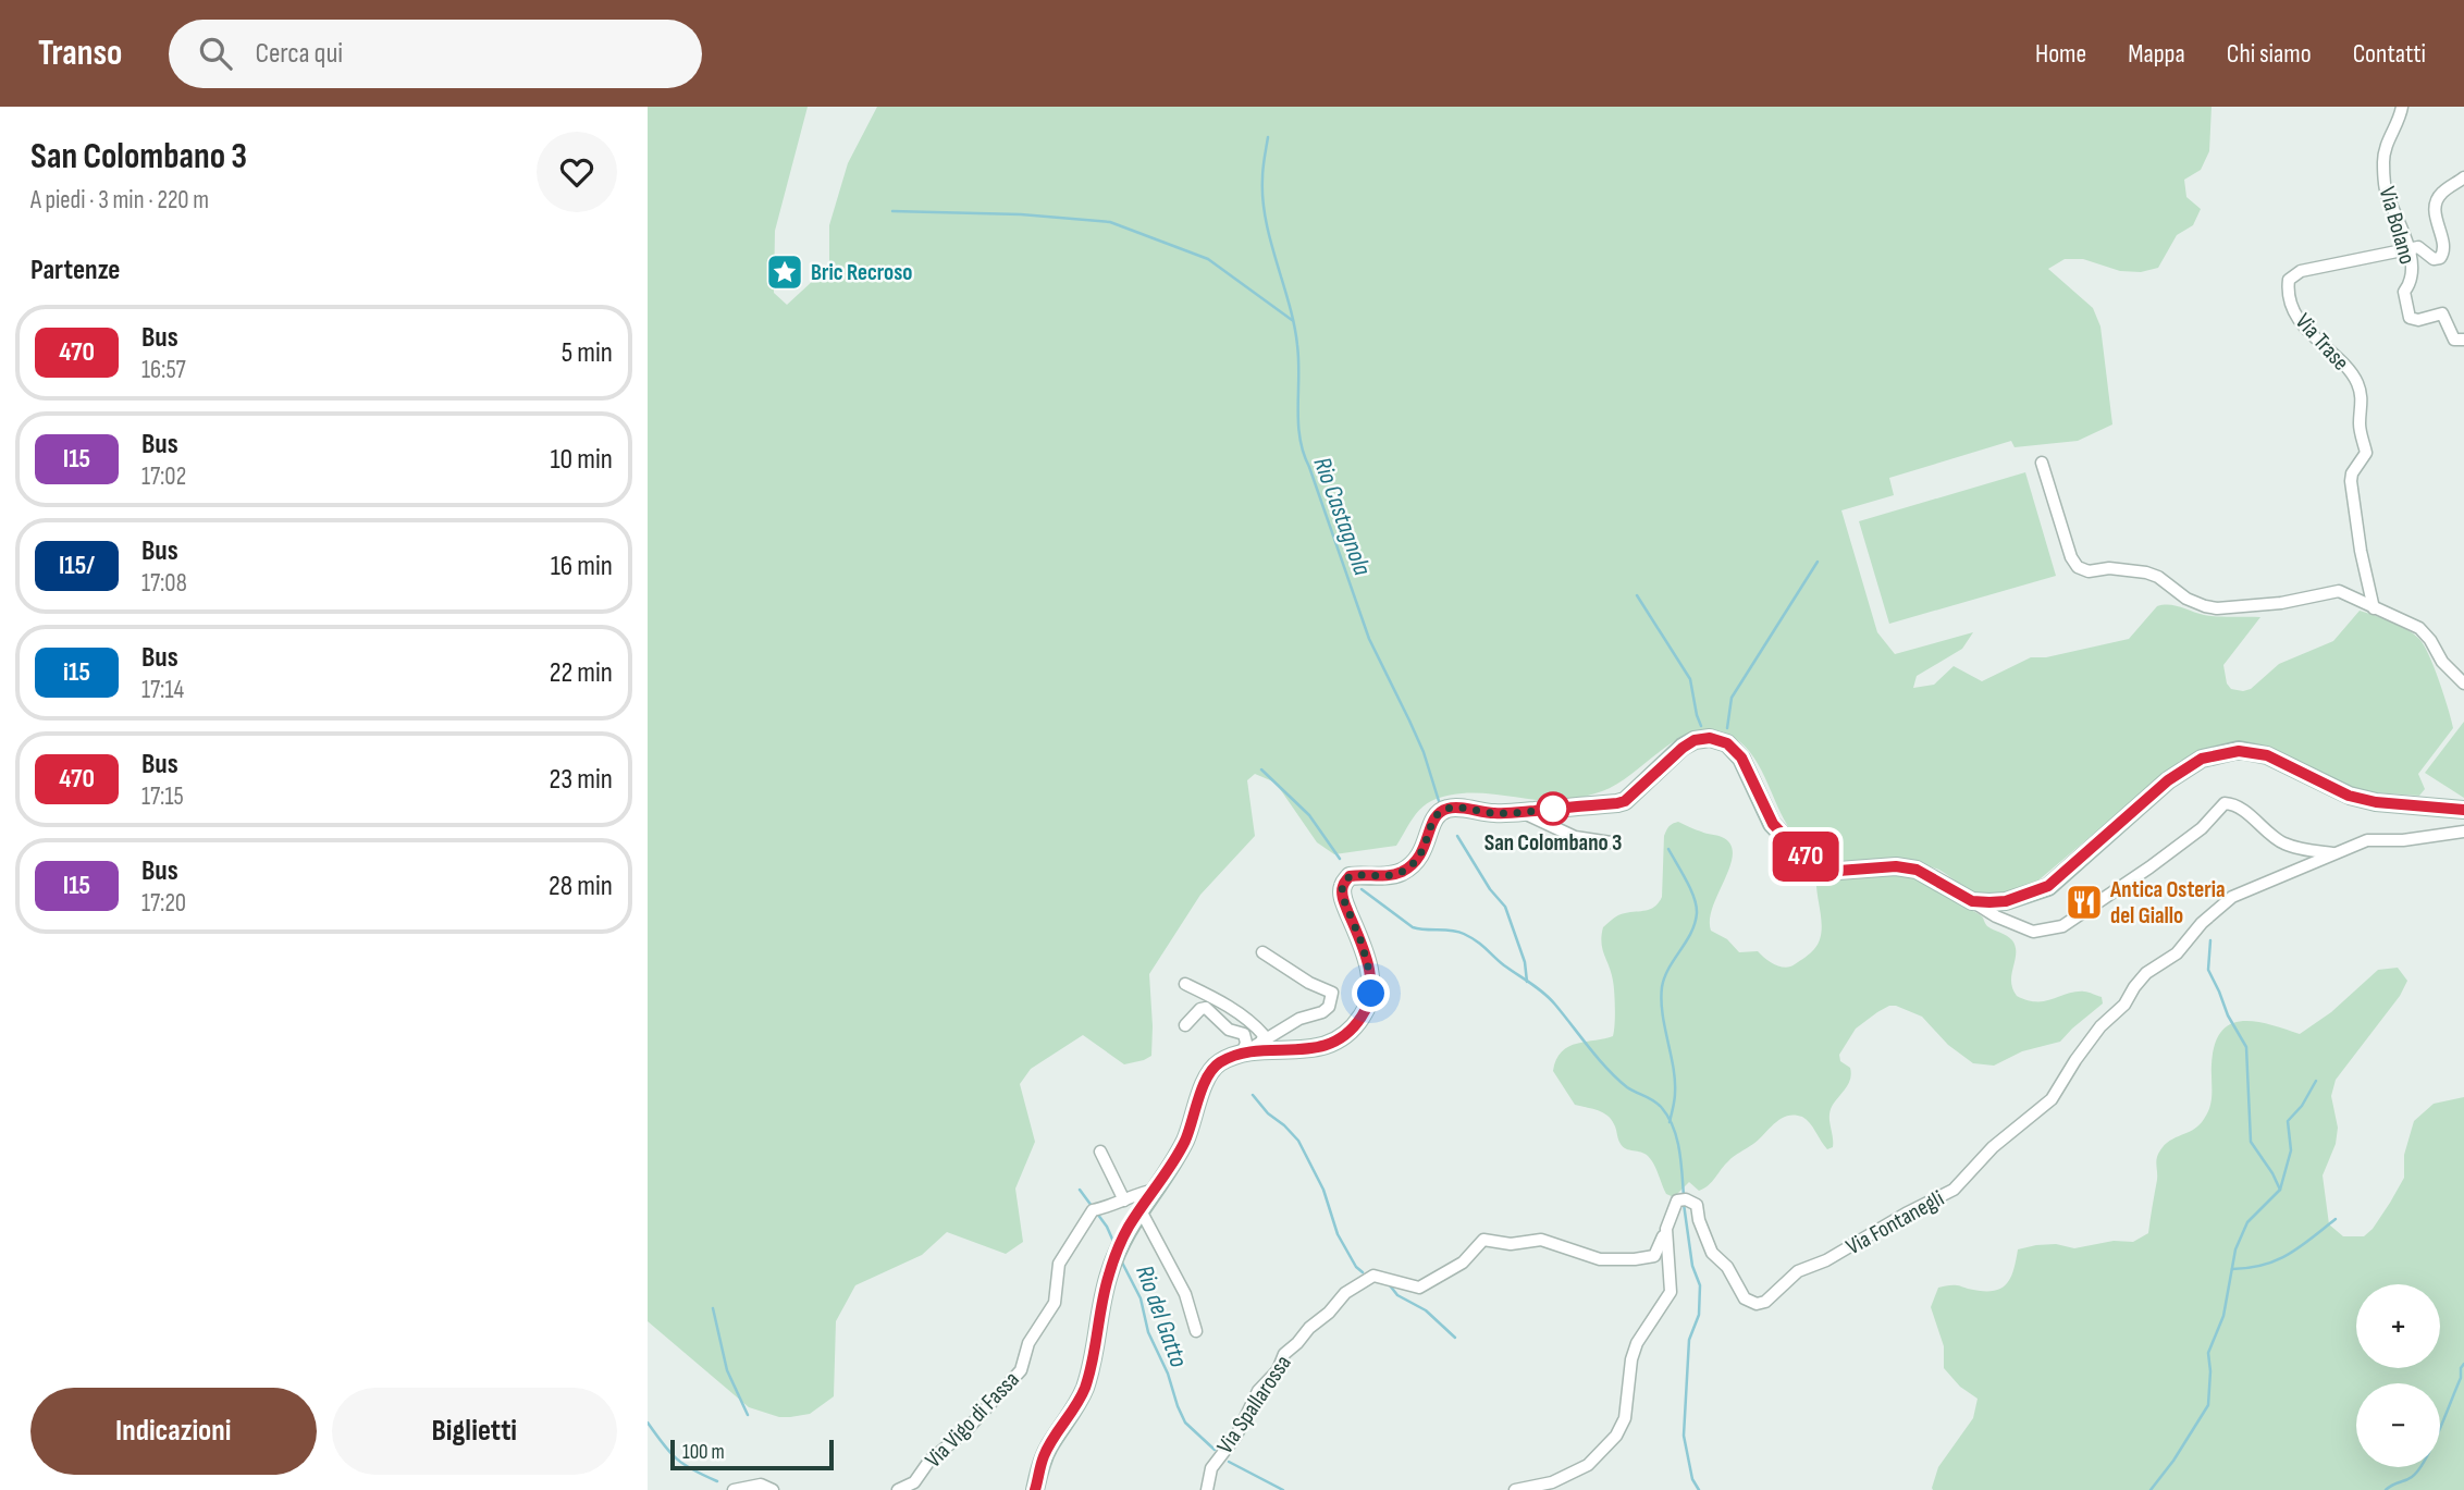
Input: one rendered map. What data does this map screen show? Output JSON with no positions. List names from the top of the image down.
{
  "streets": {
    "street": [
      "Via Bolano",
      "Via Trase",
      "Via Fontanegli",
      "Via Spallarossa",
      "Via Vigo di Fassa"
    ]
  },
  "crossings": [
    ["Via Bolano", "Via Trase"],
    ["Via Fontanegli", "Via Spallarossa"]
  ],
  "water": ["Rio Castagnola", "Rio del Gatto"],
  "places": {
    "place": ["Bric Recroso"],
    "other": ["San Colombano 3"],
    "restaurant": ["Antica Osteria del Giallo"]
  },
  "lines": ["bus line 470"],
  "scale_bar": "100 m",
  "page": {
    "header": "Transo",
    "search": "Cerca qui",
    "nav": [
      "Home",
      "Mappa",
      "Chi siamo",
      "Contatti"
    ],
    "heading": [
      ["San Colombano 3", "A piedi · 3 min · 220 m"],
      "Partenze"
    ],
    "on_map": "470",
    "list": [
      {
        "mark": "470",
        "name": "Bus",
        "note": "16:57",
        "value": "5 min"
      },
      {
        "mark": "I15",
        "name": "Bus",
        "note": "17:02",
        "value": "10 min"
      },
      {
        "mark": "I15/",
        "name": "Bus",
        "note": "17:08",
        "value": "16 min"
      },
      {
        "mark": "i15",
        "name": "Bus",
        "note": "17:14",
        "value": "22 min"
      },
      {
        "mark": "470",
        "name": "Bus",
        "note": "17:15",
        "value": "23 min"
      },
      {
        "mark": "I15",
        "name": "Bus",
        "note": "17:20",
        "value": "28 min"
      }
    ],
    "map_buttons": ["+", "−"],
    "buttons": ["Indicazioni", "Biglietti"],
    "scale": "100 m"
  }
}
